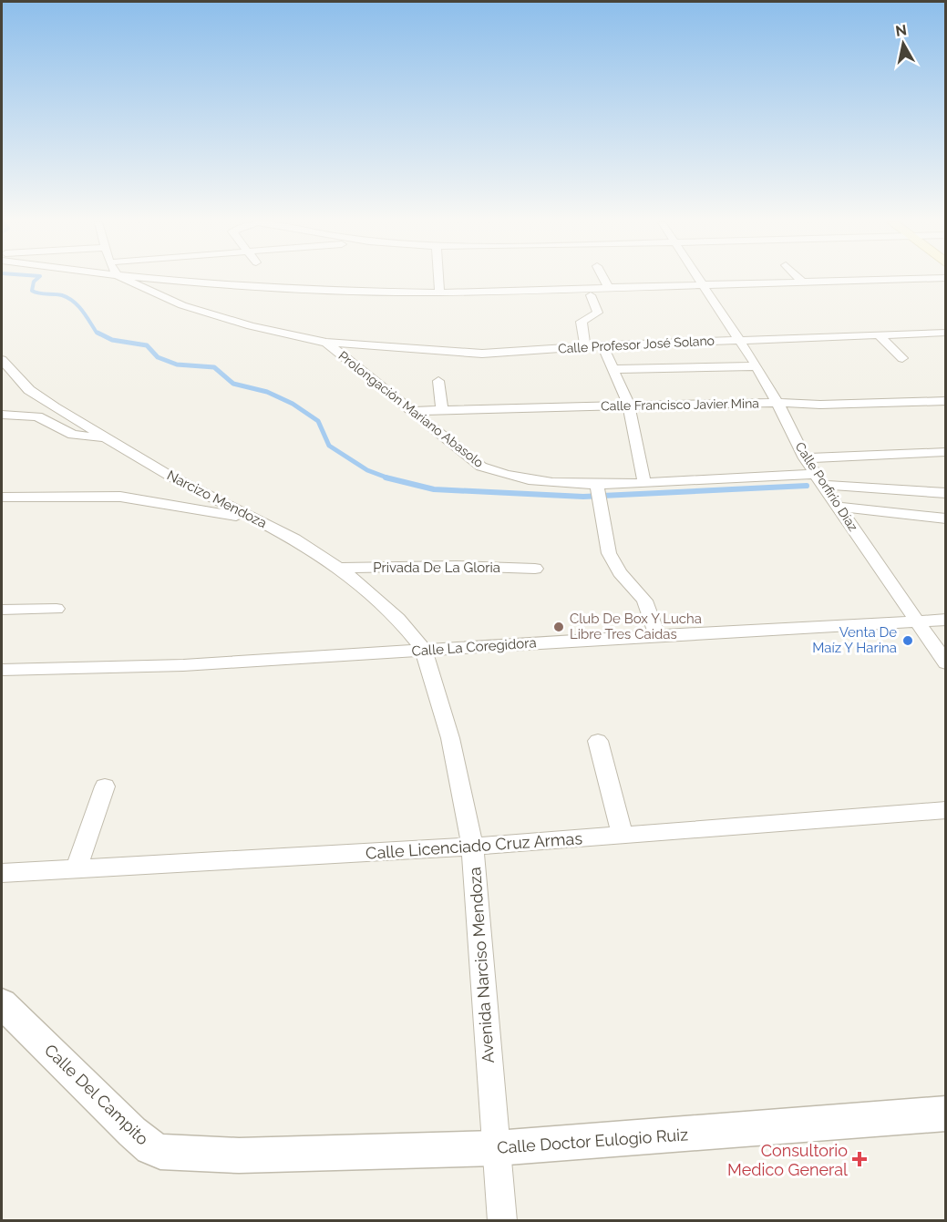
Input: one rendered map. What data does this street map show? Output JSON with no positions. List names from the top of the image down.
{
  "streets": {
    "street": [
      "Calle Profesor José Solano",
      "Calle Francisco Javier Mina",
      "Prolongación Mariano Abasolo",
      "Calle Porfirio Díaz",
      "Narcizo Mendoza",
      "Privada De La Gloria",
      "Calle La Coregidora",
      "Calle Licenciado Cruz Armas",
      "Avenida Narciso Mendoza",
      "Calle Del Campito",
      "Calle Doctor Eulogio Ruiz"
    ]
  },
  "crossings": [
    ["Calle Profesor José Solano", "Prolongación Mariano Abasolo"],
    ["Calle Profesor José Solano", "Calle Porfirio Díaz"],
    ["Calle Francisco Javier Mina", "Prolongación Mariano Abasolo"],
    ["Calle Francisco Javier Mina", "Calle Porfirio Díaz"],
    ["Prolongación Mariano Abasolo", "Calle Porfirio Díaz"],
    ["Calle Porfirio Díaz", "Calle La Coregidora"],
    ["Narcizo Mendoza", "Privada De La Gloria"],
    ["Narcizo Mendoza", "Calle La Coregidora"],
    ["Narcizo Mendoza", "Avenida Narciso Mendoza"],
    ["Calle La Coregidora", "Avenida Narciso Mendoza"],
    ["Calle Licenciado Cruz Armas", "Avenida Narciso Mendoza"],
    ["Avenida Narciso Mendoza", "Calle Doctor Eulogio Ruiz"],
    ["Calle Del Campito", "Calle Doctor Eulogio Ruiz"]
  ],
  "places": {
    "other": ["Club De Box Y Lucha Libre Tres Caidas", "Venta De Maíz Y Harina"],
    "health": ["Consultorio Medico General"]
  },
  "north": "top"
}
